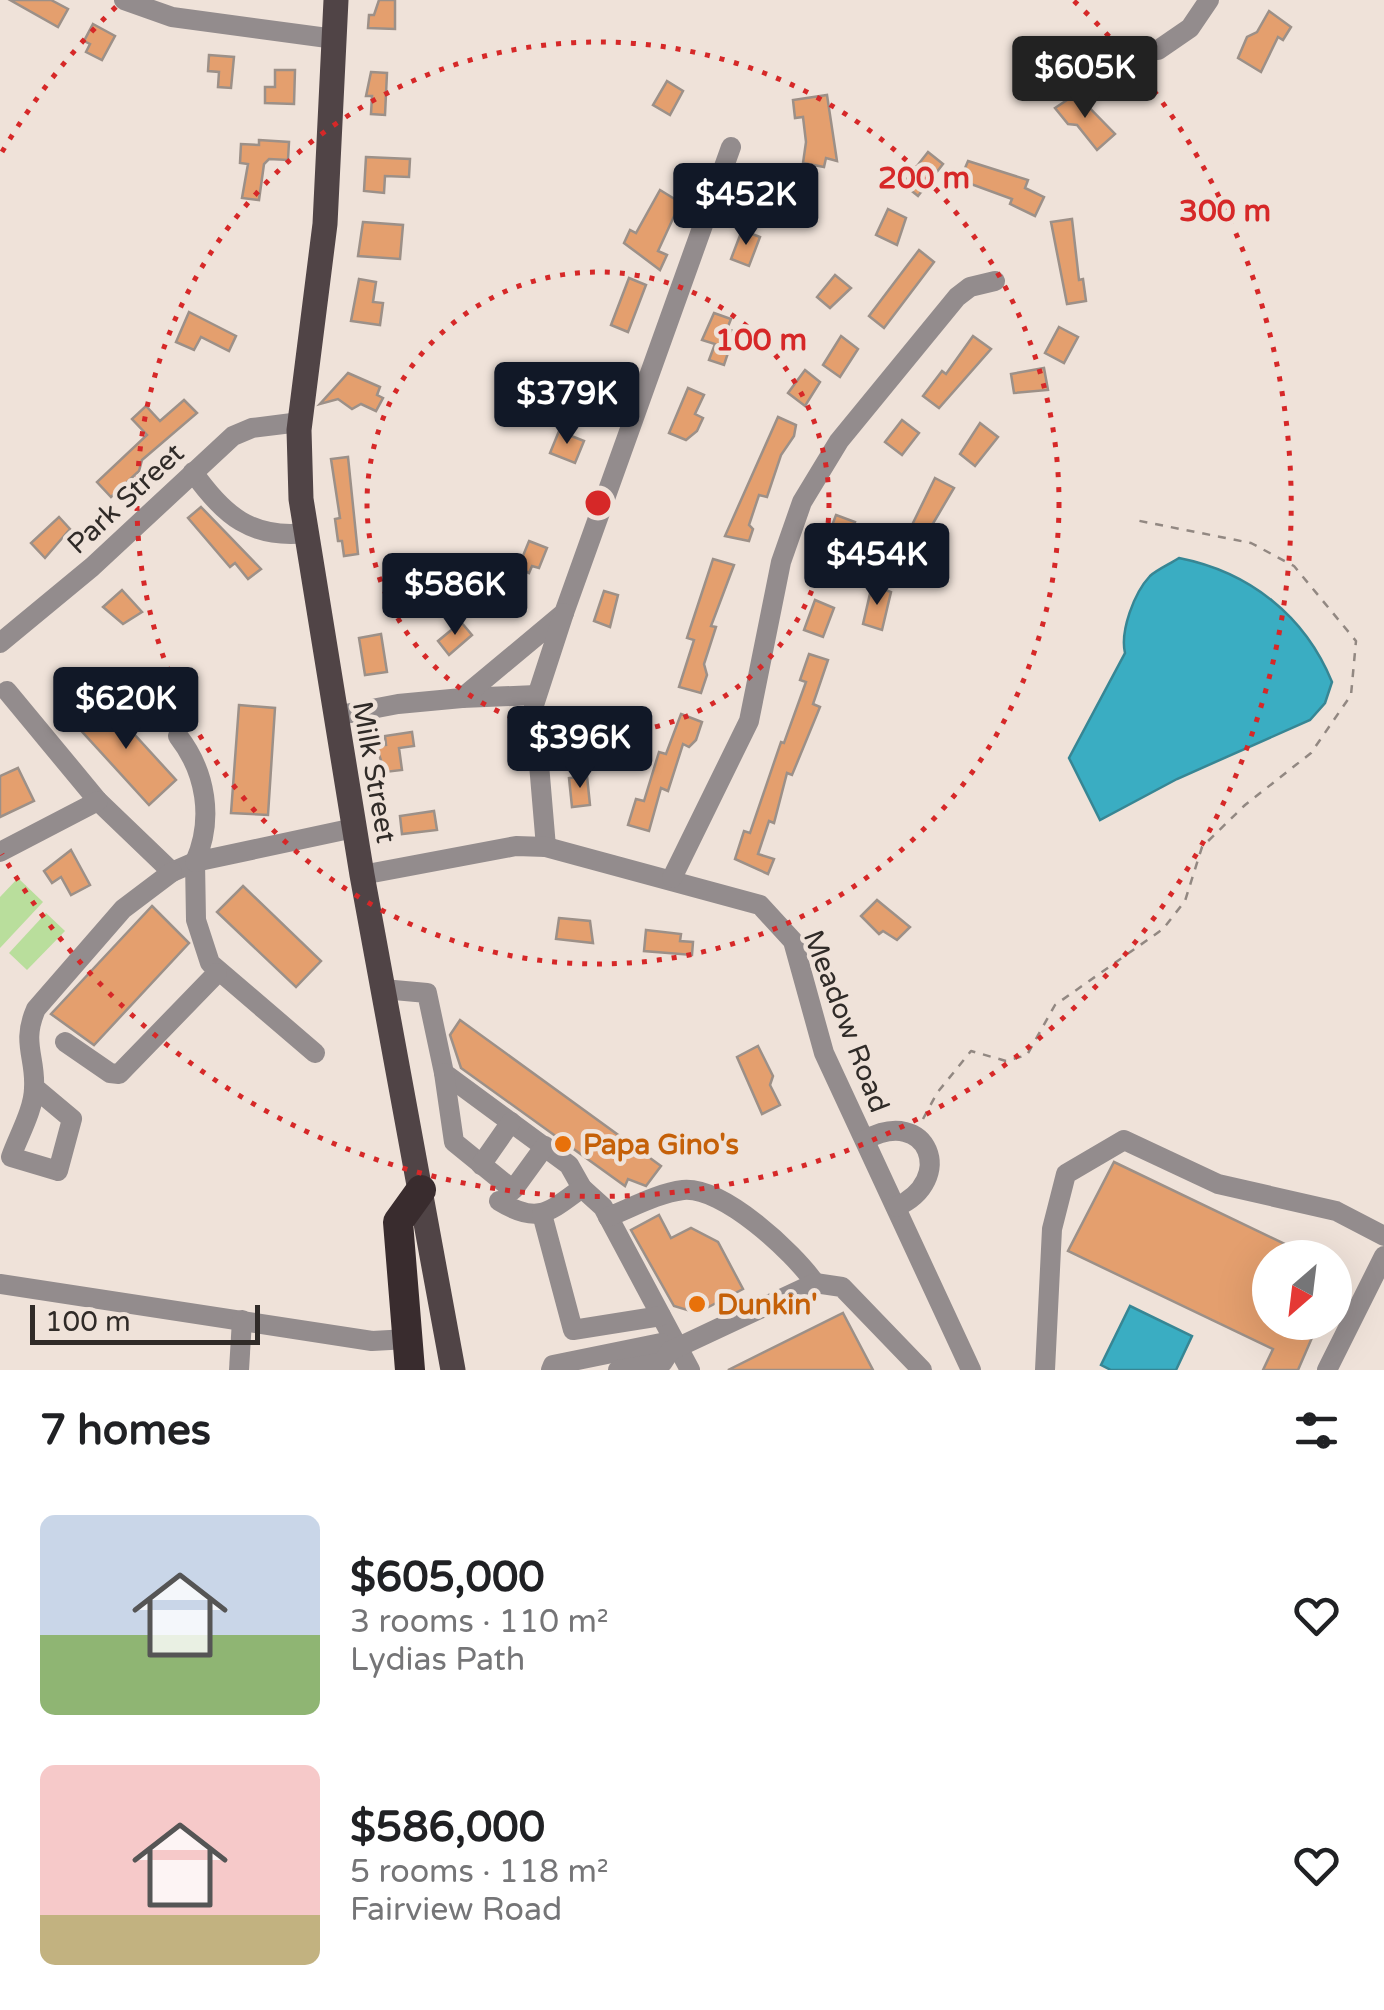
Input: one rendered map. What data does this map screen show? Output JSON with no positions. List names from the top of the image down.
{
  "streets": {
    "main road": ["Milk Street"],
    "street": ["Park Street", "Meadow Road"]
  },
  "crossings": [
    ["Park Street", "Milk Street"],
    ["Milk Street", "Meadow Road"]
  ],
  "places": ["Papa Gino's", "Dunkin'"],
  "scale_bar": "100 m",
  "north": "bottom left",
  "page": {
    "price": [
      "$605K",
      "$452K",
      "$379K",
      "$454K",
      "$586K",
      "$620K",
      "$396K"
    ],
    "scale": "100 m",
    "heading": "7 homes",
    "list": [
      {
        "name": "$605,000",
        "note": "3 rooms · 110 m² · Lydias Path"
      },
      {
        "name": "$586,000",
        "note": "5 rooms · 118 m² · Fairview Road"
      }
    ]
  },
  "rings": ["200 m", "300 m", "100 m"]
}
